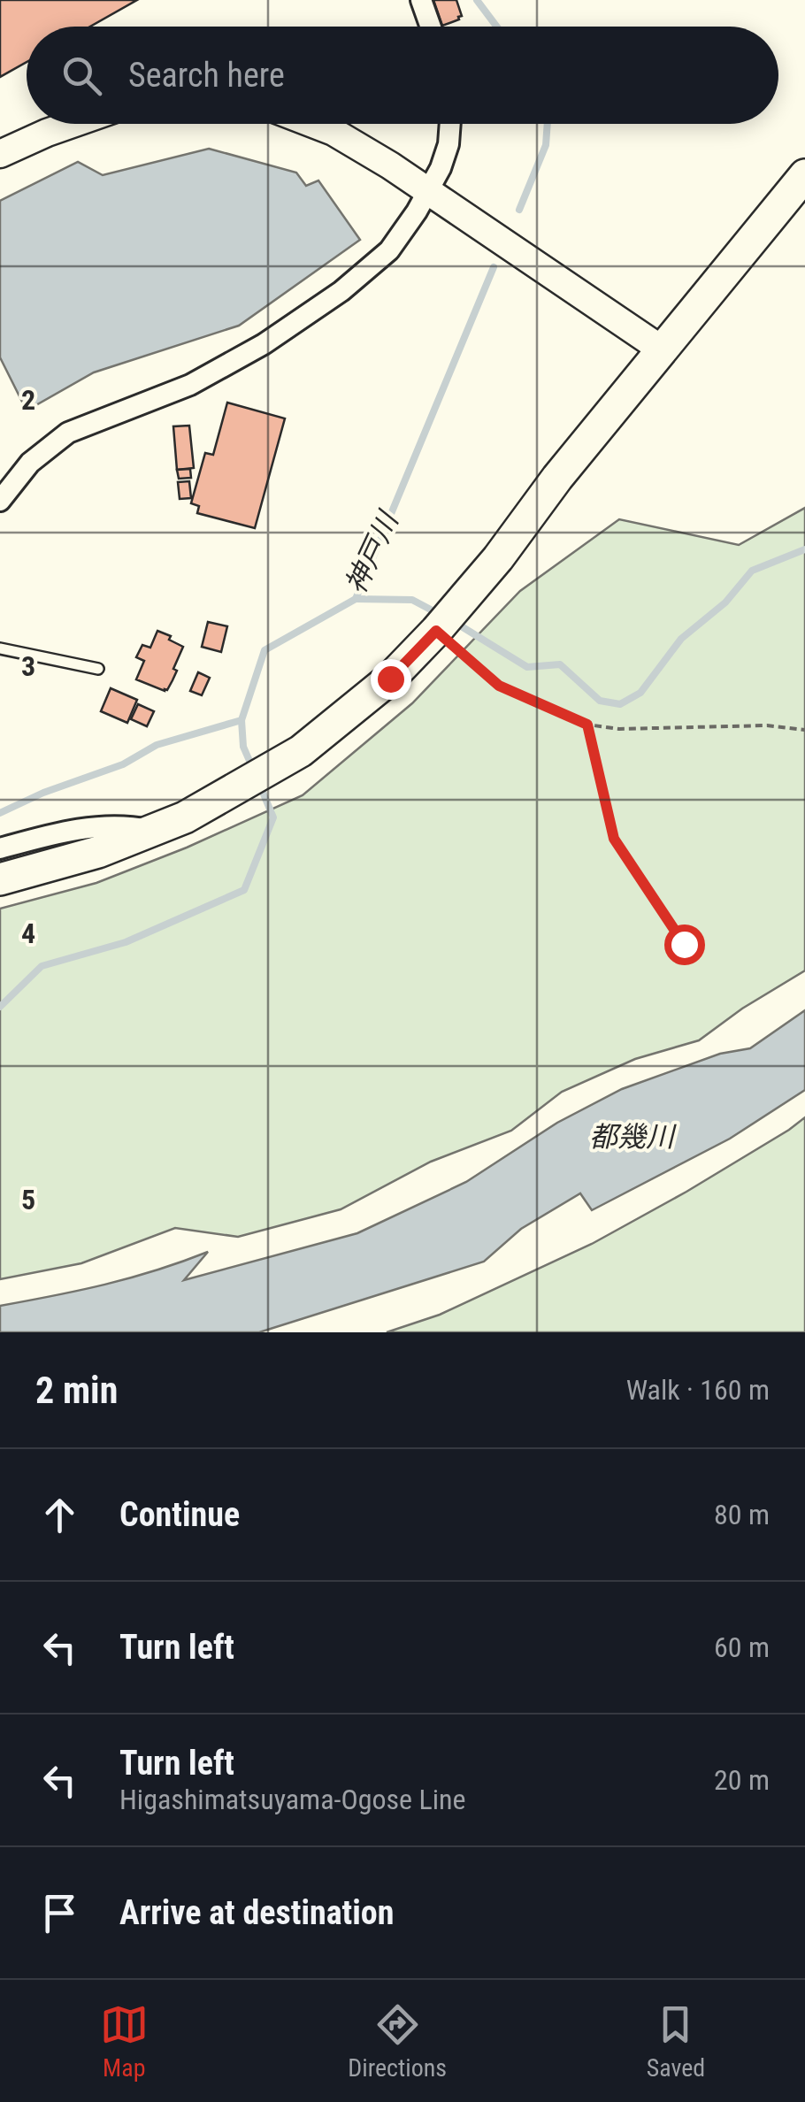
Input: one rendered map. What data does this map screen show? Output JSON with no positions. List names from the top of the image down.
{
  "water": ["神戸川", "都幾川"],
  "page": {
    "search": "Search here",
    "heading": ["2 min", "Walk · 160 m"],
    "list": [
      ["Continue", "80 m"],
      ["Turn left", "60 m"],
      ["Turn left", "Higashimatsuyama-Ogose Line", "20 m"],
      "Arrive at destination"
    ],
    "nav": ["Map", "Directions", "Saved"]
  },
  "grid": {
    "rows": [
      "2",
      "3",
      "4",
      "5"
    ]
  }
}
